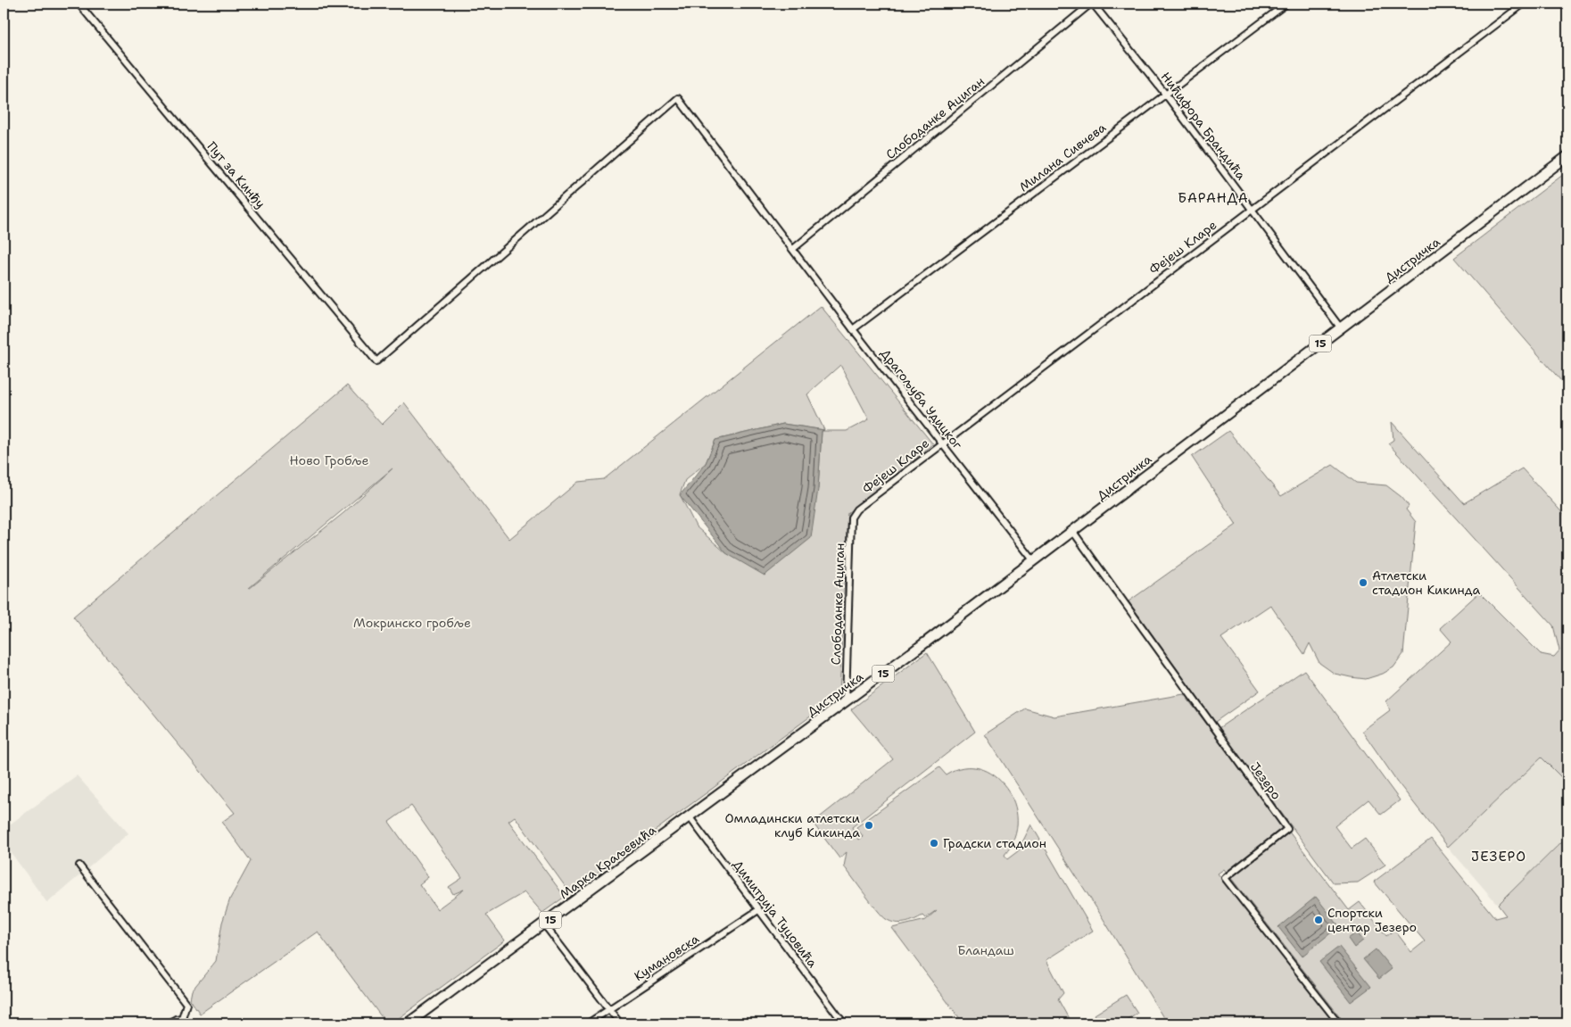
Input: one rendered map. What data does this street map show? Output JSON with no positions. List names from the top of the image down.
{
  "streets": {
    "main road": ["Дистричка", "15", "Марка Краљевића"],
    "street": [
      "Слободанке Ациган",
      "Нићифора Брандића",
      "Милана Сивчева",
      "Пут за Кинђу",
      "Фејеш Кларе",
      "Драгољуба Удицког",
      "Језеро",
      "Димитрија Туцовића",
      "Кумановска"
    ]
  },
  "crossings": [
    ["Слободанке Ациган", "Нићифора Брандића"],
    ["Слободанке Ациган", "Фејеш Кларе"],
    ["Слободанке Ациган", "Дистричка"],
    ["Слободанке Ациган", "Драгољуба Удицког"],
    ["Нићифора Брандића", "Милана Сивчева"],
    ["Нићифора Брандића", "Фејеш Кларе"],
    ["Нићифора Брандића", "Дистричка"],
    ["Милана Сивчева", "Драгољуба Удицког"],
    ["Пут за Кинђу", "Драгољуба Удицког"],
    ["Фејеш Кларе", "Драгољуба Удицког"],
    ["Дистричка", "Драгољуба Удицког"],
    ["Дистричка", "Језеро"],
    ["Дистричка", "Марка Краљевића"],
    ["Дистричка", "Димитрија Туцовића"],
    ["Марка Краљевића", "Димитрија Туцовића"],
    ["Димитрија Туцовића", "Кумановска"]
  ],
  "districts": ["БАРАНДА", "ЈЕЗЕРО"],
  "parks": ["Ново Гробље", "Мокринско гробље", "Бландаш"],
  "places": [
    "Атлетски стадион Кикинда",
    "Омладински атлетски клуб Кикинда",
    "Градски стадион",
    "Спортски центар Језеро"
  ]
}
